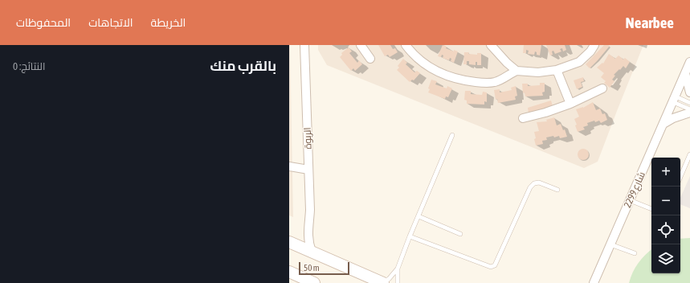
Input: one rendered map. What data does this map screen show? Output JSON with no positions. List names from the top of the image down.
{
  "streets": {
    "street": ["الربوة", "شارع 2299"]
  },
  "scale_bar": "50 m",
  "page": {
    "header": "Nearbee",
    "nav": ["الخريطة", "الاتجاهات", "المحفوظات"],
    "heading": ["بالقرب منك", "النتائج: 0"],
    "map_buttons": ["+", "−"],
    "scale": "50 m"
  }
}
